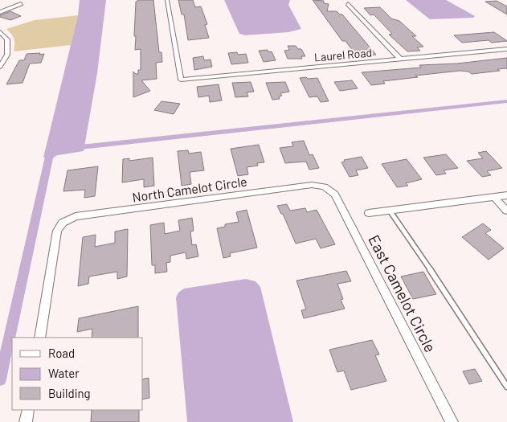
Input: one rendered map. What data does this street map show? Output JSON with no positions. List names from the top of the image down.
{
  "streets": {
    "street": ["Laurel Road", "North Camelot Circle", "East Camelot Circle"]
  },
  "crossings": [
    ["North Camelot Circle", "East Camelot Circle"]
  ],
  "legend": ["Road", "Water", "Building"]
}
